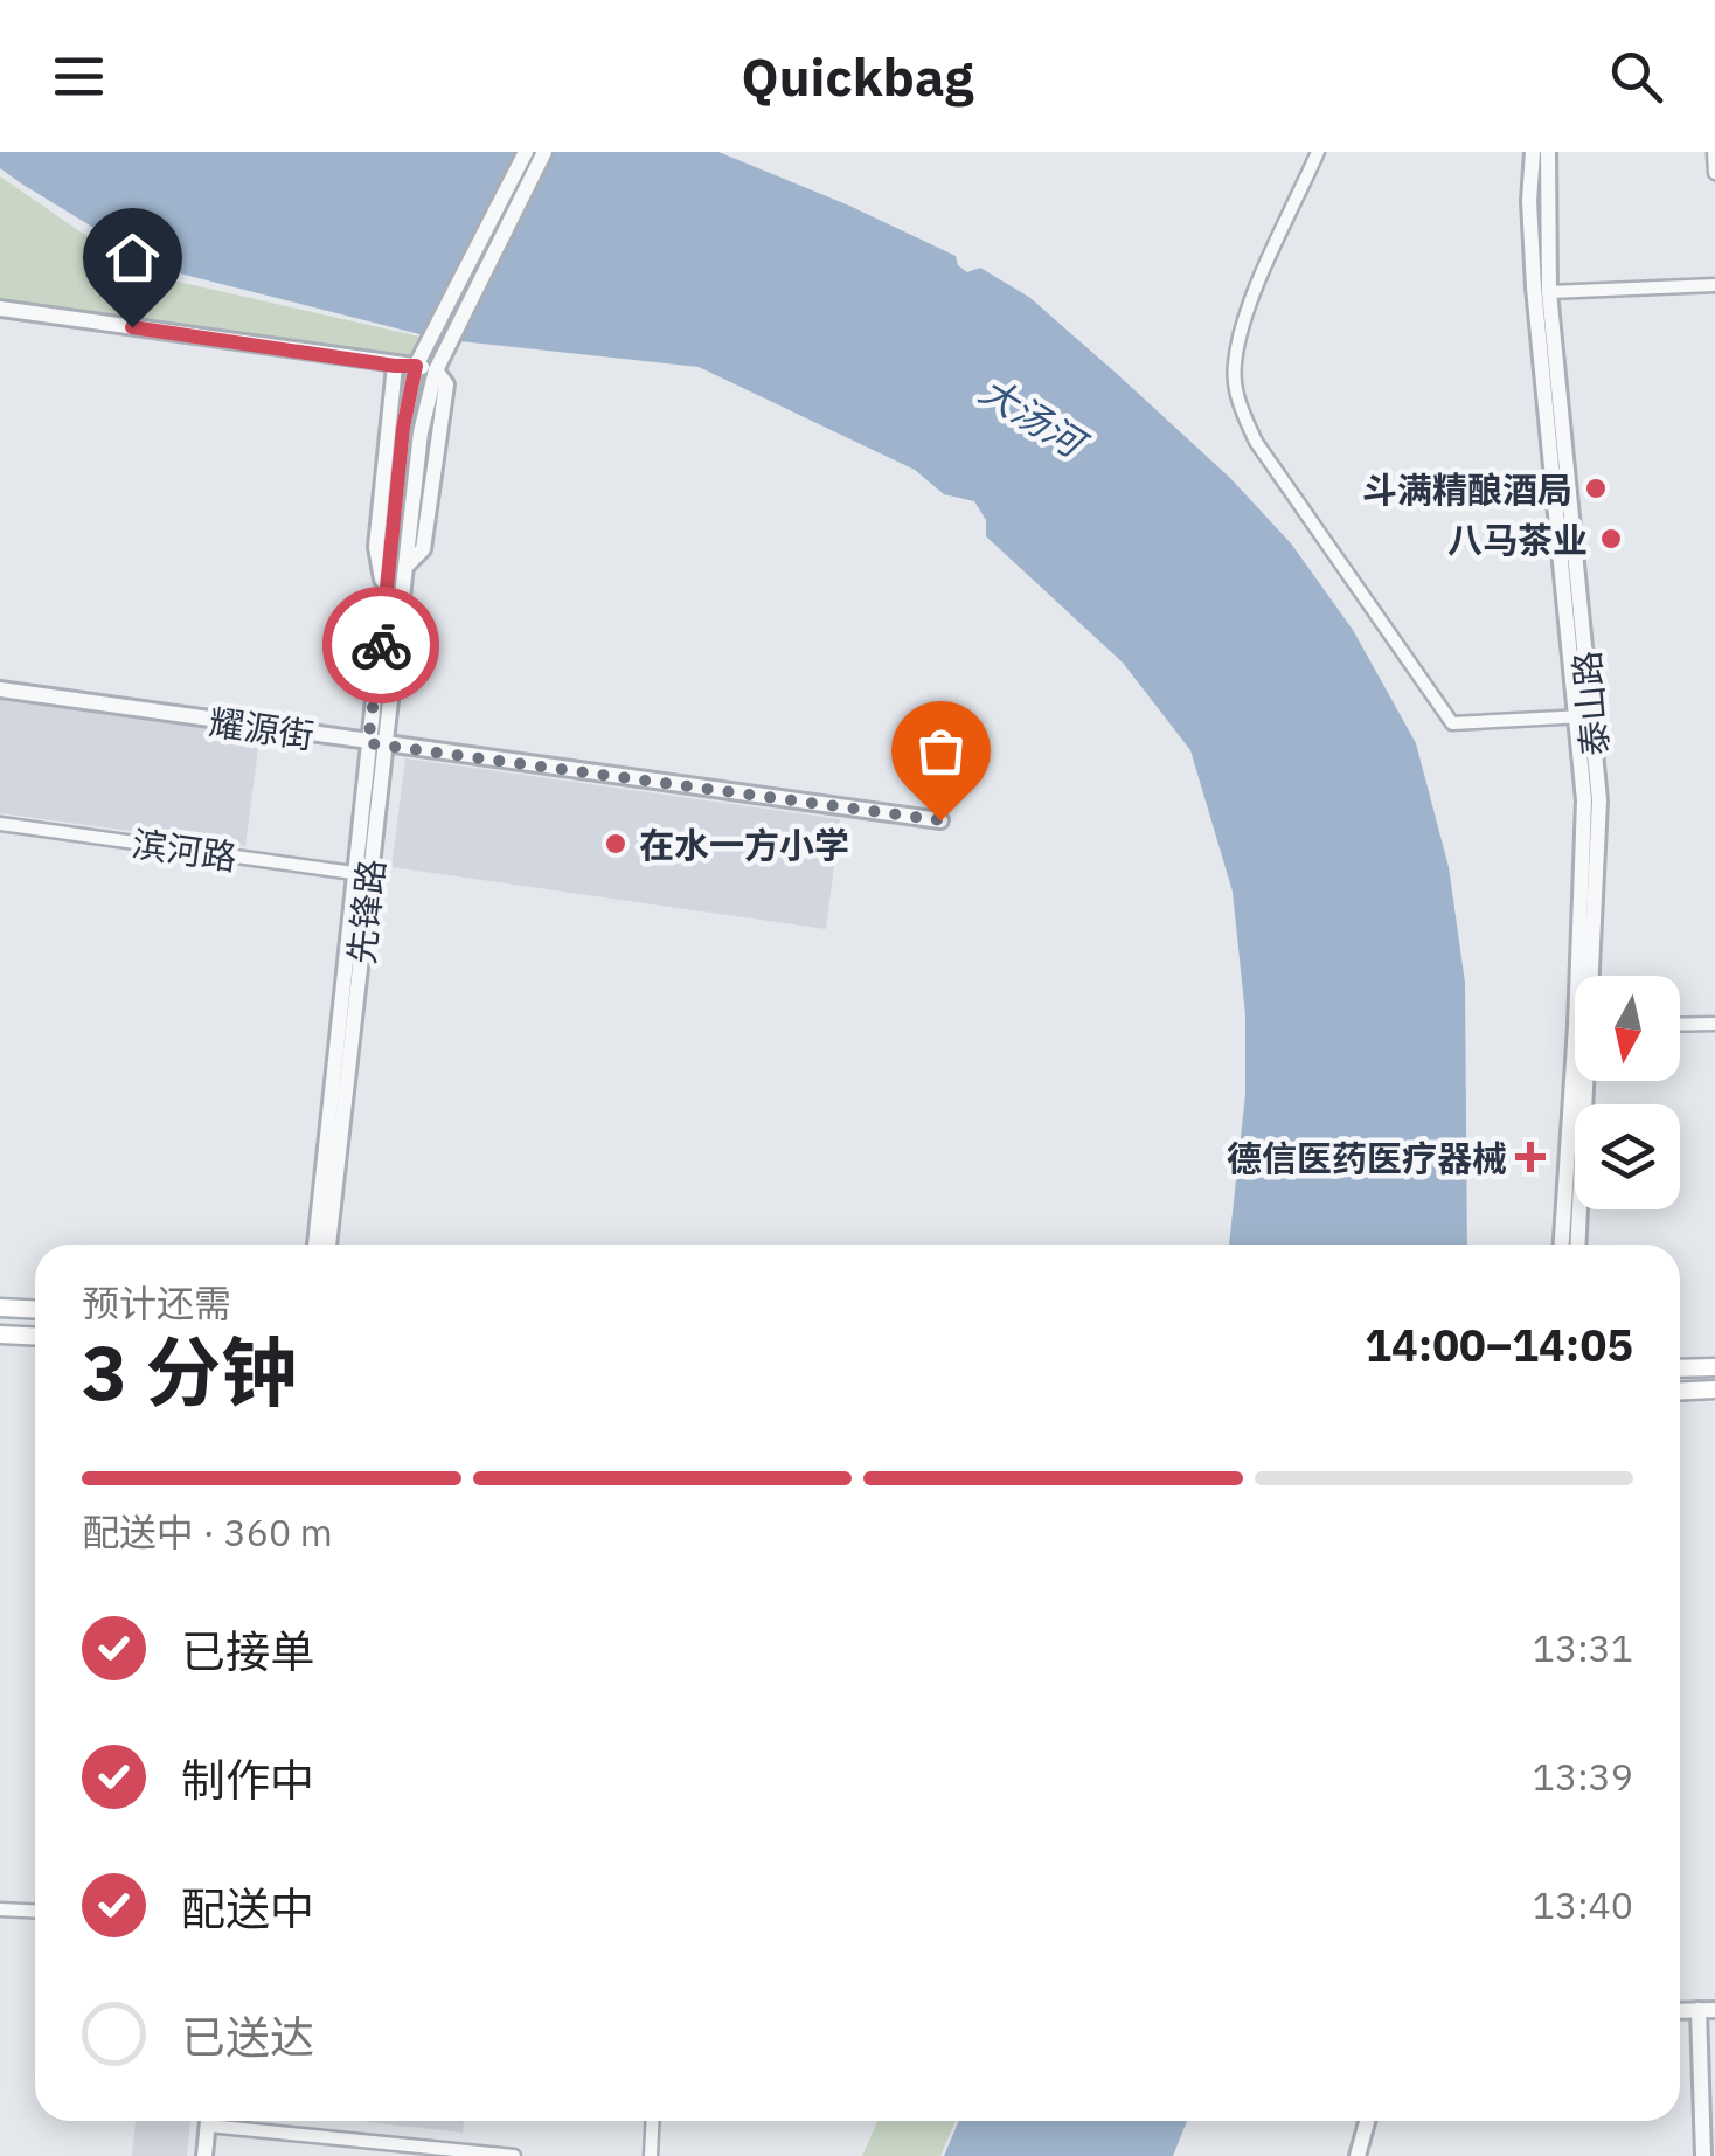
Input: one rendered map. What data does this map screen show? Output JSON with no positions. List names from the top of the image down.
{
  "streets": {
    "street": [
      "泰山路",
      "耀源街",
      "滨河路",
      "先锋路"
    ]
  },
  "crossings": [
    ["耀源街", "先锋路"],
    ["滨河路", "先锋路"]
  ],
  "water": ["大汤河"],
  "places": {
    "other": ["斗满精酿酒局", "八马茶业", "在水一方小学"],
    "health": ["德信医药医疗器械"]
  },
  "north": "bottom",
  "page": {
    "header": "Quickbag",
    "heading": ["3 分钟", "预计还需", "14:00–14:05"],
    "bar": "配送中 · 360 m",
    "list": [
      ["已接单", "13:31"],
      ["制作中", "13:39"],
      ["配送中", "13:40"],
      "已送达"
    ]
  }
}
